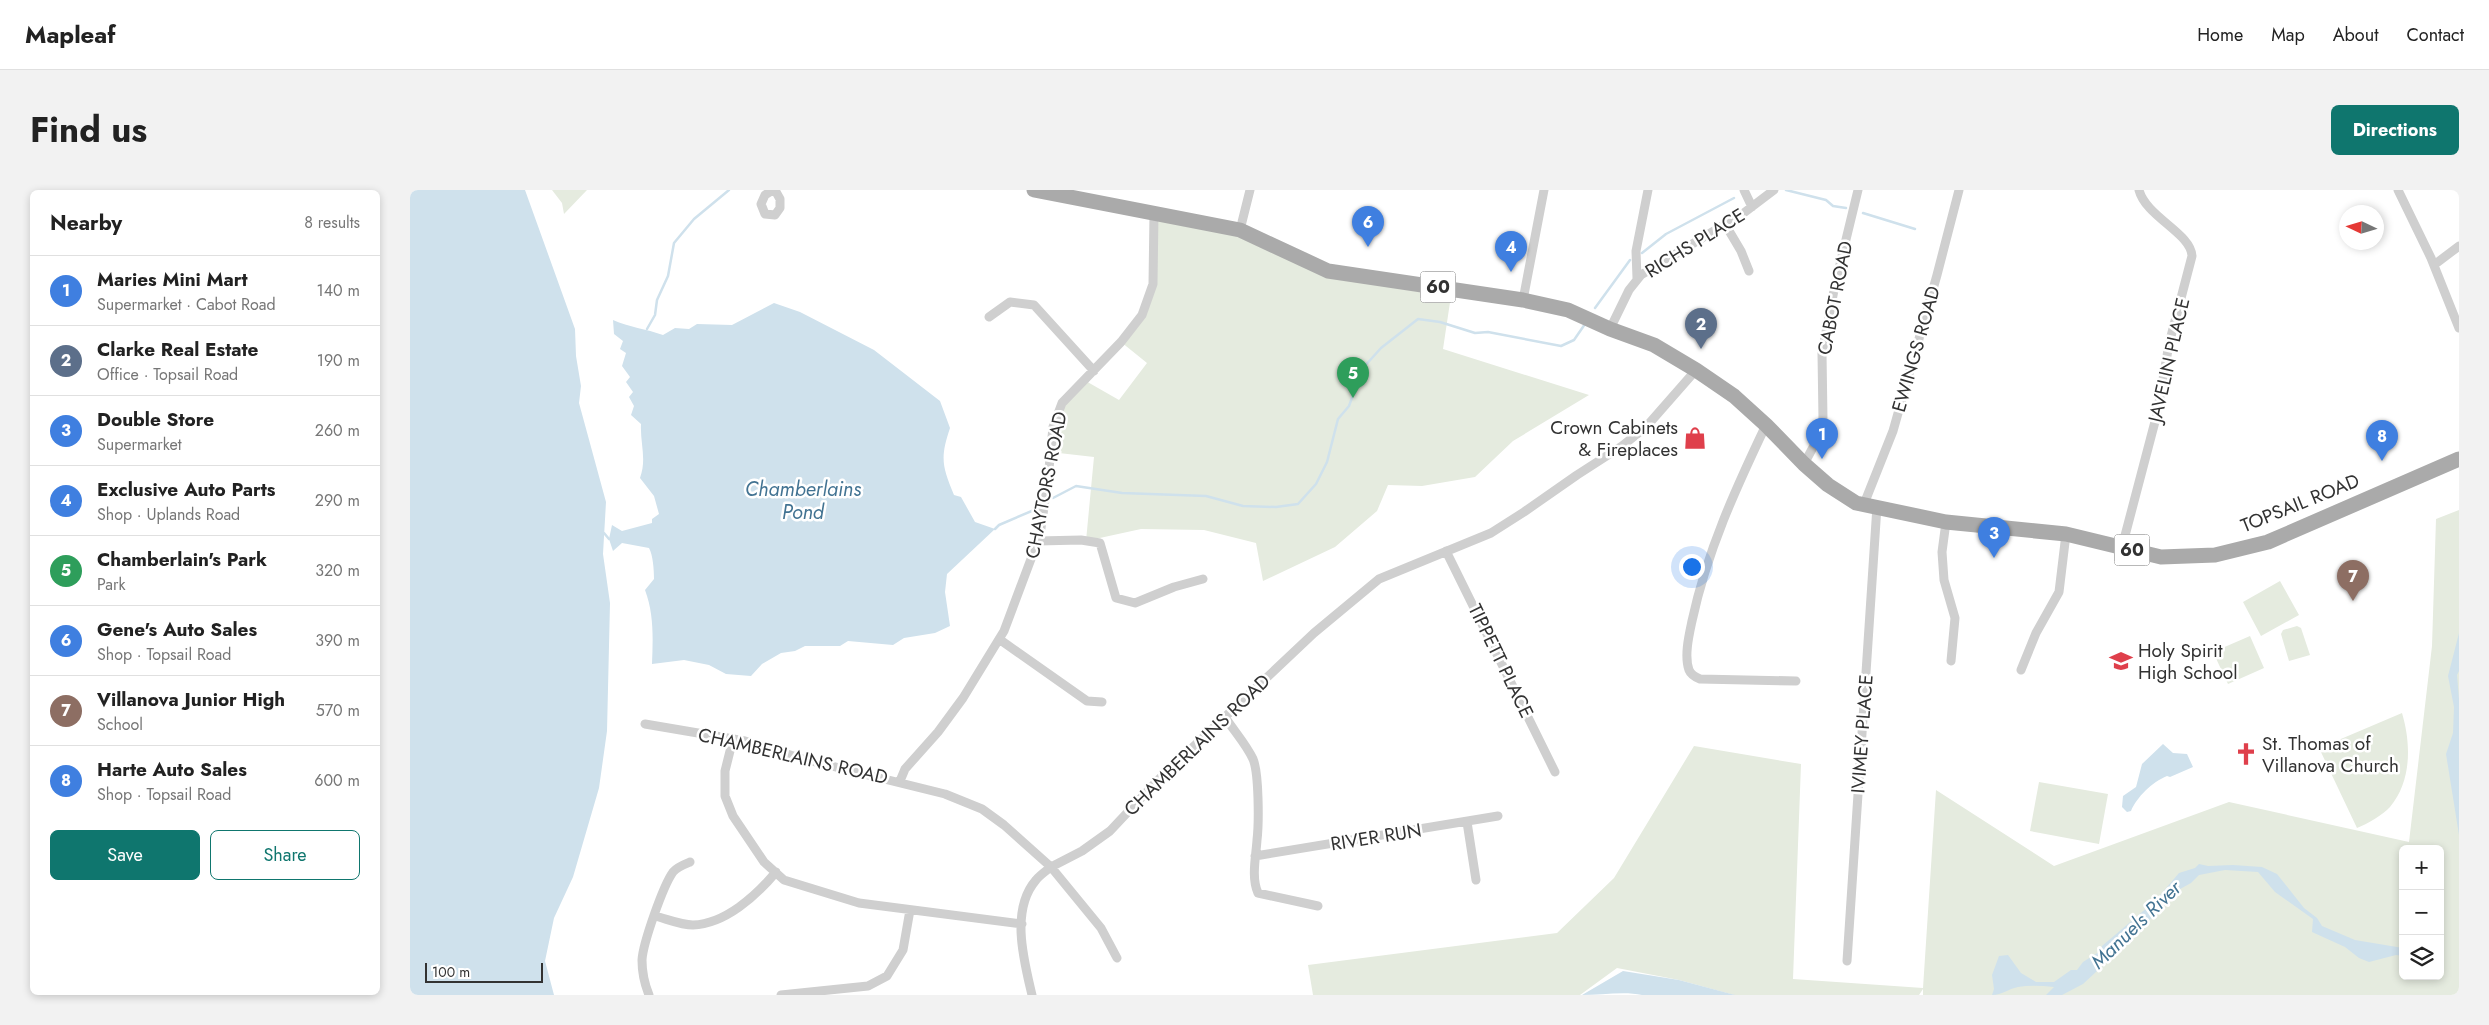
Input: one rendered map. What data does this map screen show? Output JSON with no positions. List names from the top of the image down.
{
  "streets": {
    "main road": ["60", "TOPSAIL ROAD"],
    "street": [
      "RICHS PLACE",
      "CABOT ROAD",
      "EWINGS ROAD",
      "JAVELIN PLACE",
      "CHAYTORS ROAD",
      "TIPPETT PLACE",
      "IVIMEY PLACE",
      "CHAMBERLAINS ROAD",
      "RIVER RUN"
    ]
  },
  "crossings": [
    ["RICHS PLACE", "TOPSAIL ROAD"],
    ["CABOT ROAD", "TOPSAIL ROAD"],
    ["EWINGS ROAD", "TOPSAIL ROAD"],
    ["EWINGS ROAD", "IVIMEY PLACE"],
    ["JAVELIN PLACE", "TOPSAIL ROAD"],
    ["CHAYTORS ROAD", "TOPSAIL ROAD"],
    ["CHAYTORS ROAD", "CHAMBERLAINS ROAD"],
    ["TOPSAIL ROAD", "IVIMEY PLACE"],
    ["TOPSAIL ROAD", "CHAMBERLAINS ROAD"],
    ["TIPPETT PLACE", "CHAMBERLAINS ROAD"]
  ],
  "water": ["Chamberlains Pond", "Manuels River"],
  "places": {
    "shop": ["Crown Cabinets & Fireplaces"],
    "school or university": ["Holy Spirit High School"],
    "church": ["St. Thomas of Villanova Church"]
  },
  "scale_bar": "100 m",
  "north": "left",
  "page": {
    "header": "Mapleaf",
    "nav": [
      "Home",
      "Map",
      "About",
      "Contact"
    ],
    "title": "Find us",
    "buttons": [
      "Directions",
      ["Save", "Share"]
    ],
    "heading": ["Nearby", "8 results"],
    "pins": [
      "6",
      "4",
      "2",
      "5",
      "1",
      "8",
      "3",
      "7"
    ],
    "list": [
      {
        "mark": "1",
        "name": "Maries Mini Mart",
        "note": "Supermarket · Cabot Road",
        "value": "140 m"
      },
      {
        "mark": "2",
        "name": "Clarke Real Estate",
        "note": "Office · Topsail Road",
        "value": "190 m"
      },
      {
        "mark": "3",
        "name": "Double Store",
        "note": "Supermarket",
        "value": "260 m"
      },
      {
        "mark": "4",
        "name": "Exclusive Auto Parts",
        "note": "Shop · Uplands Road",
        "value": "290 m"
      },
      {
        "mark": "5",
        "name": "Chamberlain's Park",
        "note": "Park",
        "value": "320 m"
      },
      {
        "mark": "6",
        "name": "Gene's Auto Sales",
        "note": "Shop · Topsail Road",
        "value": "390 m"
      },
      {
        "mark": "7",
        "name": "Villanova Junior High",
        "note": "School",
        "value": "570 m"
      },
      {
        "mark": "8",
        "name": "Harte Auto Sales",
        "note": "Shop · Topsail Road",
        "value": "600 m"
      }
    ],
    "map_buttons": ["+", "−"],
    "scale": "100 m"
  }
}
